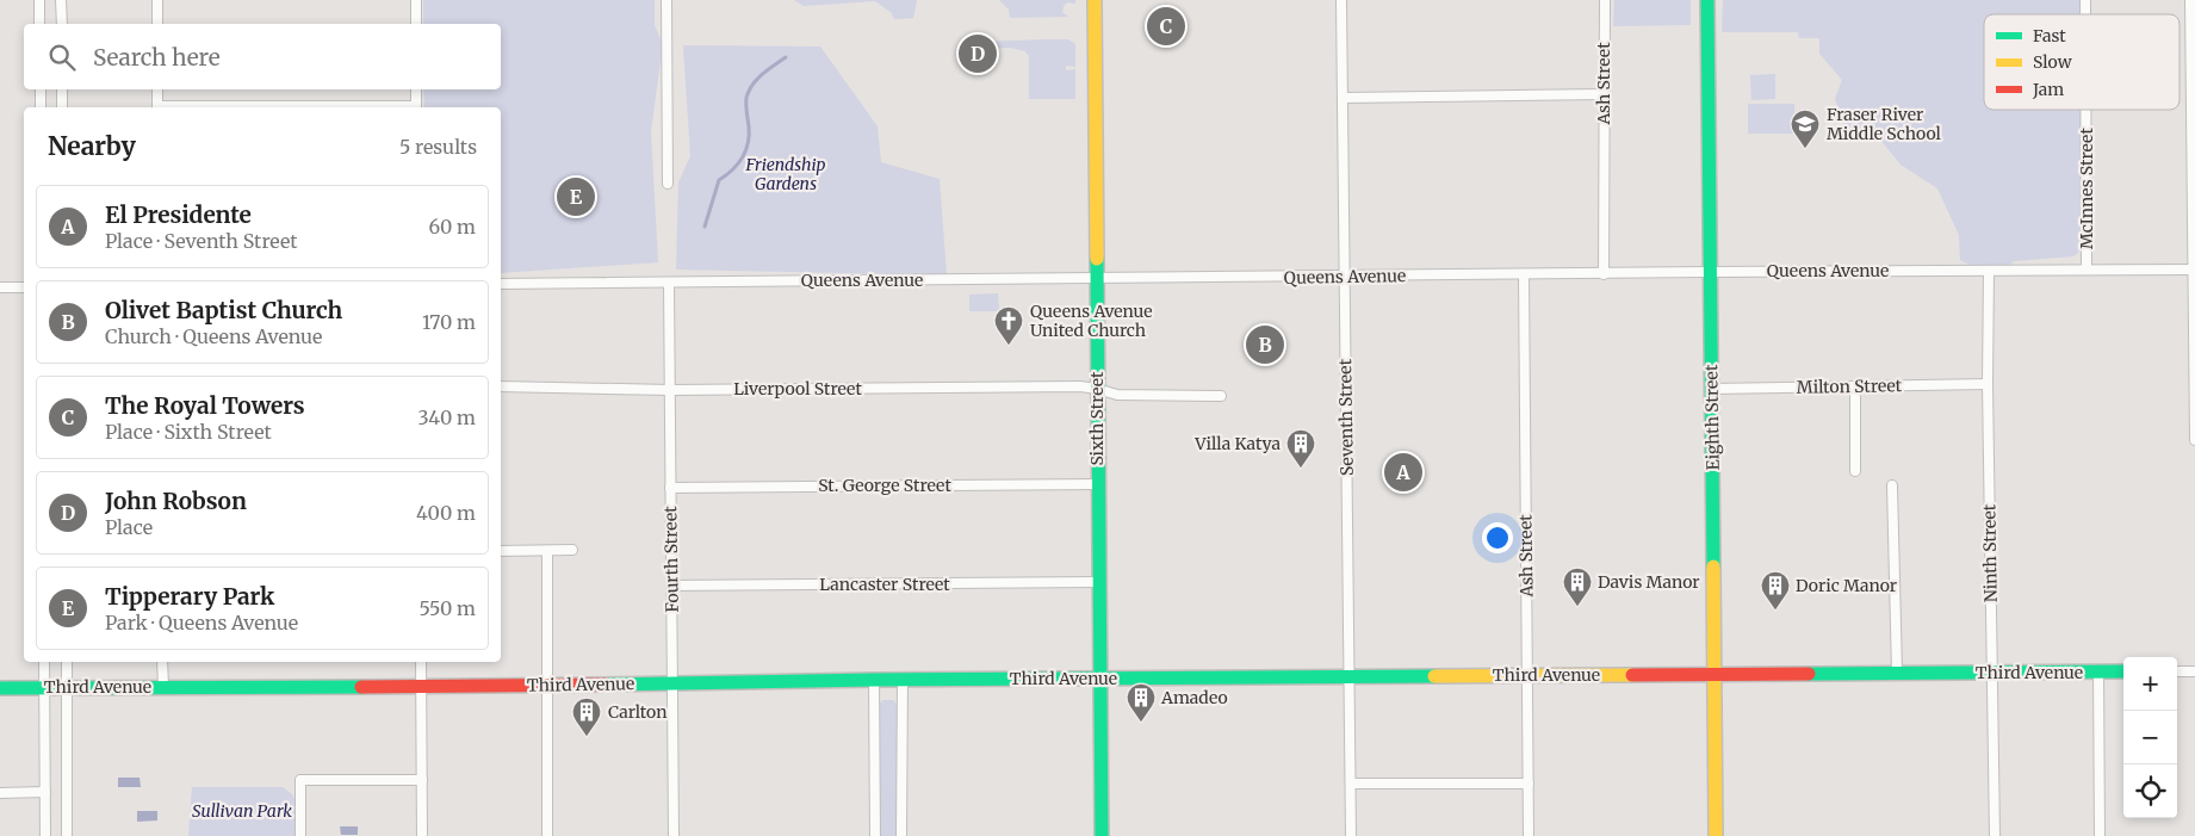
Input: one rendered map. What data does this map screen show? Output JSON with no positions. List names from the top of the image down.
{
  "streets": {
    "street": [
      "Ash Street",
      "McInnes Street",
      "Queens Avenue",
      "Milton Street",
      "Liverpool Street",
      "Seventh Street",
      "Eighth Street",
      "Sixth Street",
      "St. George Street",
      "Ninth Street",
      "Fourth Street",
      "Lancaster Street",
      "Third Avenue"
    ]
  },
  "crossings": [
    ["Ash Street", "Queens Avenue"],
    ["Ash Street", "Third Avenue"],
    ["McInnes Street", "Queens Avenue"],
    ["Queens Avenue", "Seventh Street"],
    ["Queens Avenue", "Eighth Street"],
    ["Queens Avenue", "Sixth Street"],
    ["Queens Avenue", "Ninth Street"],
    ["Queens Avenue", "Fourth Street"],
    ["Milton Street", "Eighth Street"],
    ["Milton Street", "Ninth Street"],
    ["Liverpool Street", "Sixth Street"],
    ["Liverpool Street", "Fourth Street"],
    ["Seventh Street", "Third Avenue"],
    ["Eighth Street", "Third Avenue"],
    ["Sixth Street", "St. George Street"],
    ["Sixth Street", "Lancaster Street"],
    ["Sixth Street", "Third Avenue"],
    ["St. George Street", "Fourth Street"],
    ["Ninth Street", "Third Avenue"],
    ["Fourth Street", "Lancaster Street"],
    ["Fourth Street", "Third Avenue"]
  ],
  "parks": ["Friendship Gardens", "Sullivan Park"],
  "places": {
    "school or university": ["Fraser River Middle School"],
    "church": ["Queens Avenue United Church"],
    "building": [
      "Villa Katya",
      "Davis Manor",
      "Doric Manor",
      "Amadeo",
      "Carlton"
    ]
  },
  "legend": ["Fast", "Slow", "Jam"],
  "page": {
    "pins": [
      "C",
      "D",
      "E",
      "B",
      "A"
    ],
    "search": "Search here",
    "heading": ["Nearby", "5 results"],
    "list": [
      {
        "mark": "A",
        "name": "El Presidente",
        "note": "Place · Seventh Street",
        "value": "60 m"
      },
      {
        "mark": "B",
        "name": "Olivet Baptist Church",
        "note": "Church · Queens Avenue",
        "value": "170 m"
      },
      {
        "mark": "C",
        "name": "The Royal Towers",
        "note": "Place · Sixth Street",
        "value": "340 m"
      },
      {
        "mark": "D",
        "name": "John Robson",
        "note": "Place",
        "value": "400 m"
      },
      {
        "mark": "E",
        "name": "Tipperary Park",
        "note": "Park · Queens Avenue",
        "value": "550 m"
      }
    ],
    "map_buttons": ["+", "−"]
  }
}
